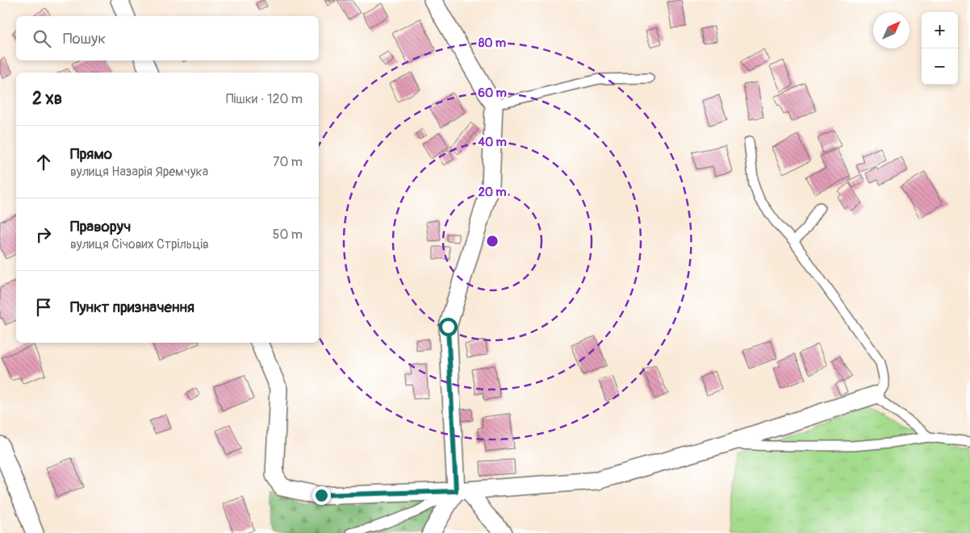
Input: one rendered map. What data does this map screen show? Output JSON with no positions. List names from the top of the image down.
{
  "north": "top right",
  "page": {
    "map_buttons": ["+", "−"],
    "search": "Пошук",
    "heading": ["2 хв", "Пішки · 120 m"],
    "list": [
      ["Прямо", "вулиця Назарія Яремчука", "70 m"],
      ["Праворуч", "вулиця Січових Стрільців", "50 m"],
      "Пункт призначення"
    ]
  },
  "rings": [
    "80 m",
    "60 m",
    "40 m",
    "20 m"
  ]
}
